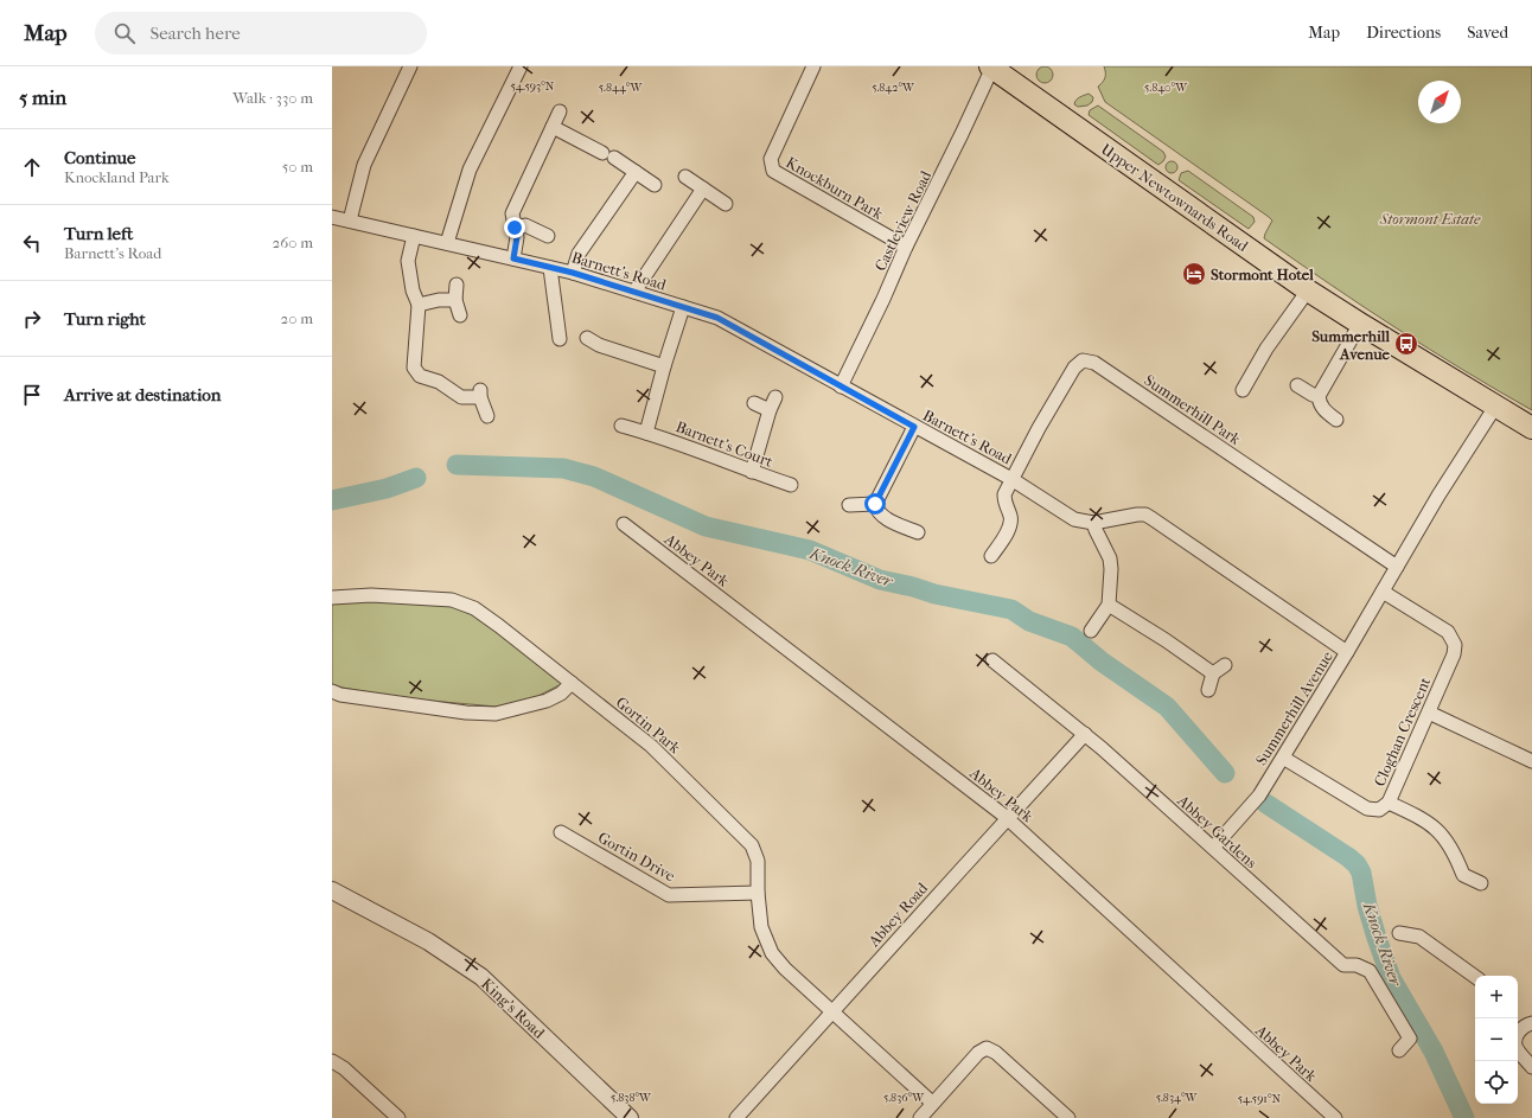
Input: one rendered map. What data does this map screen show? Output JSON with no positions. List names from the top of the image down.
{
  "streets": {
    "highway": ["Upper Newtownards Road"],
    "street": [
      "Knockburn Park",
      "Castleview Road",
      "Barnett's Road",
      "Summerhill Park",
      "Barnett's Court",
      "Abbey Park",
      "Summerhill Avenue",
      "Gortin Park",
      "Cloghan Crescent",
      "Abbey Gardens",
      "Gortin Drive",
      "Abbey Road",
      "King's Road"
    ]
  },
  "crossings": [
    ["Knockburn Park", "Castleview Road"],
    ["Upper Newtownards Road", "Castleview Road"],
    ["Upper Newtownards Road", "Summerhill Avenue"],
    ["Castleview Road", "Barnett's Road"],
    ["Barnett's Road", "Summerhill Park"],
    ["Barnett's Road", "Summerhill Avenue"],
    ["Summerhill Park", "Summerhill Avenue"],
    ["Abbey Park", "Abbey Road"],
    ["Summerhill Avenue", "Cloghan Crescent"],
    ["Summerhill Avenue", "Abbey Gardens"],
    ["Gortin Park", "Gortin Drive"],
    ["Gortin Park", "Abbey Road"],
    ["Abbey Gardens", "Abbey Road"]
  ],
  "water": ["Knock River"],
  "parks": ["Stormont Estate"],
  "places": {
    "hotel": ["Stormont Hotel"],
    "bus stop": ["Summerhill Avenue"]
  },
  "north": "top right",
  "page": {
    "header": "Map",
    "search": "Search here",
    "nav": ["Map", "Directions", "Saved"],
    "heading": ["5 min", "Walk · 330 m"],
    "list": [
      ["Continue", "Knockland Park", "50 m"],
      ["Turn left", "Barnett's Road", "260 m"],
      ["Turn right", "20 m"],
      "Arrive at destination"
    ],
    "map_buttons": ["+", "−"]
  },
  "coordinates": [
    "54.593°N",
    "5.844°W",
    "5.842°W",
    "5.840°W",
    "5.838°W",
    "5.836°W",
    "5.834°W",
    "54.591°N"
  ]
}
